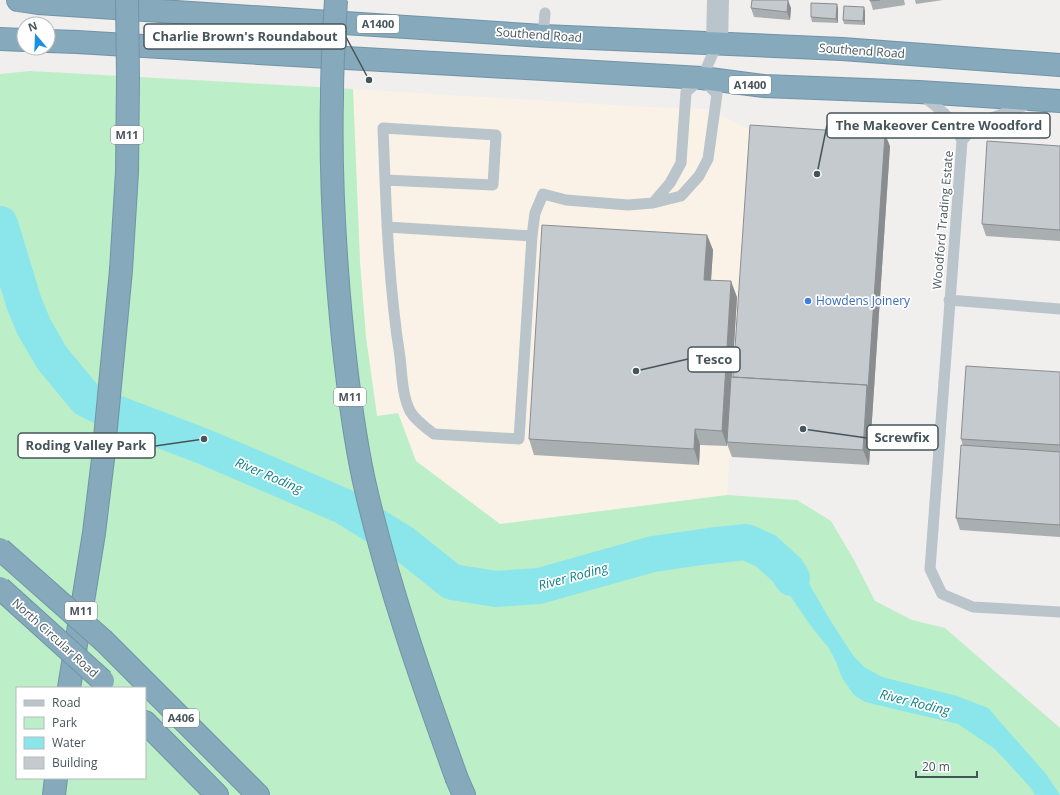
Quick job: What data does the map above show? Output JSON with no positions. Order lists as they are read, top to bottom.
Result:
{
  "streets": {
    "highway": [
      "A1400",
      "Southend Road",
      "M11",
      "North Circular Road",
      "A406"
    ],
    "lane": ["Woodford Trading Estate"]
  },
  "crossings": [
    ["A1400", "Woodford Trading Estate"]
  ],
  "water": ["River Roding"],
  "places": [
    "Charlie Brown's Roundabout",
    "The Makeover Centre Woodford",
    "Howdens Joinery",
    "Tesco",
    "Screwfix",
    "Roding Valley Park"
  ],
  "legend": [
    "Road",
    "Park",
    "Water",
    "Building"
  ],
  "scale_bar": "20 m",
  "north": "top"
}
